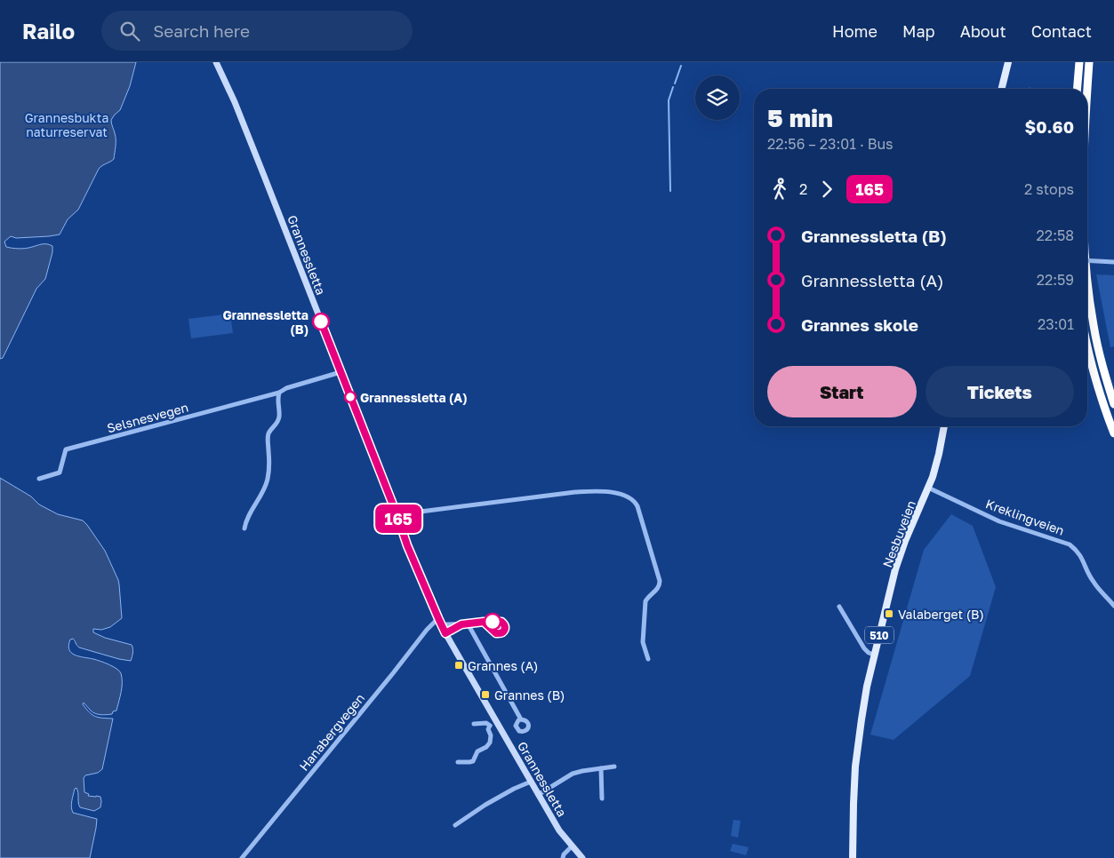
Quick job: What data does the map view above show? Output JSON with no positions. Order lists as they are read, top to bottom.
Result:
{
  "streets": {
    "main road": ["Grannessletta", "Nesbuveien", "510"],
    "street": ["Selsnesvegen", "Kreklingveien", "Hanabergvegen"]
  },
  "crossings": [
    ["Grannessletta", "Selsnesvegen"],
    ["Grannessletta", "Hanabergvegen"],
    ["Kreklingveien", "Nesbuveien"]
  ],
  "parks": ["Grannesbukta naturreservat"],
  "places": {
    "other": ["Grannessletta (B)", "Grannessletta (A)"],
    "transit": ["Valaberget (B)", "Grannes (A)", "Grannes (B)"]
  },
  "lines": ["bus line 165"],
  "page": {
    "header": "Railo",
    "search": "Search here",
    "nav": [
      "Home",
      "Map",
      "About",
      "Contact"
    ],
    "on_map": "165",
    "heading": ["5 min", "22:56 – 23:01 · Bus", "$0.60"],
    "legs": ["2", "165", "2 stops"],
    "list": [
      {
        "name": "Grannessletta (B)",
        "value": "22:58"
      },
      {
        "name": "Grannessletta (A)",
        "value": "22:59"
      },
      {
        "name": "Grannes skole",
        "value": "23:01"
      }
    ],
    "buttons": ["Start", "Tickets"]
  }
}
